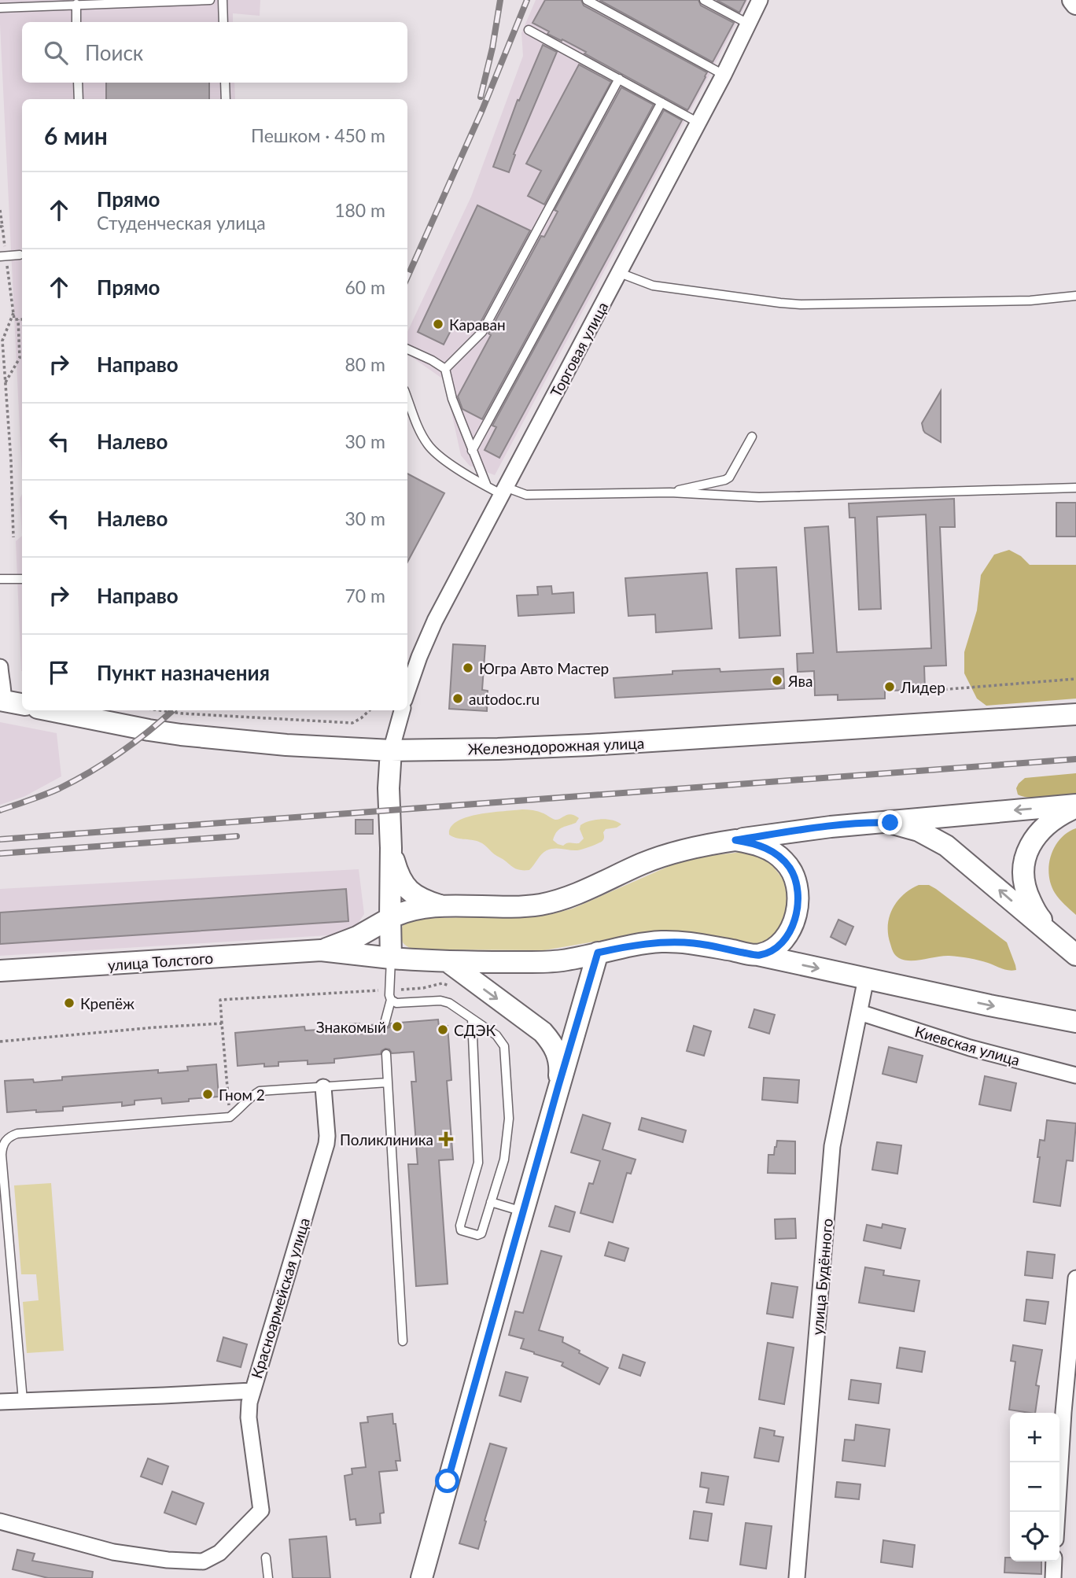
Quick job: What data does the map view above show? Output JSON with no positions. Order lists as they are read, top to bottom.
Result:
{
  "streets": {
    "street": [
      "Торговая улица",
      "Железнодорожная улица",
      "улица Толстого",
      "Киевская улица",
      "улица Будённого",
      "Красноармейская улица"
    ]
  },
  "crossings": [
    ["Киевская улица", "улица Будённого"]
  ],
  "places": {
    "other": [
      "Караван",
      "Югра Авто Мастер",
      "Ява",
      "Лидер",
      "autodoc.ru",
      "Крепёж",
      "Знакомый",
      "СДЭК",
      "Гном 2"
    ],
    "health": ["Поликлиника"]
  },
  "page": {
    "search": "Поиск",
    "heading": ["6 мин", "Пешком · 450 m"],
    "list": [
      ["Прямо", "Студенческая улица", "180 m"],
      ["Прямо", "60 m"],
      ["Направо", "80 m"],
      ["Налево", "30 m"],
      ["Налево", "30 m"],
      ["Направо", "70 m"],
      "Пункт назначения"
    ],
    "map_buttons": ["+", "−"]
  }
}
